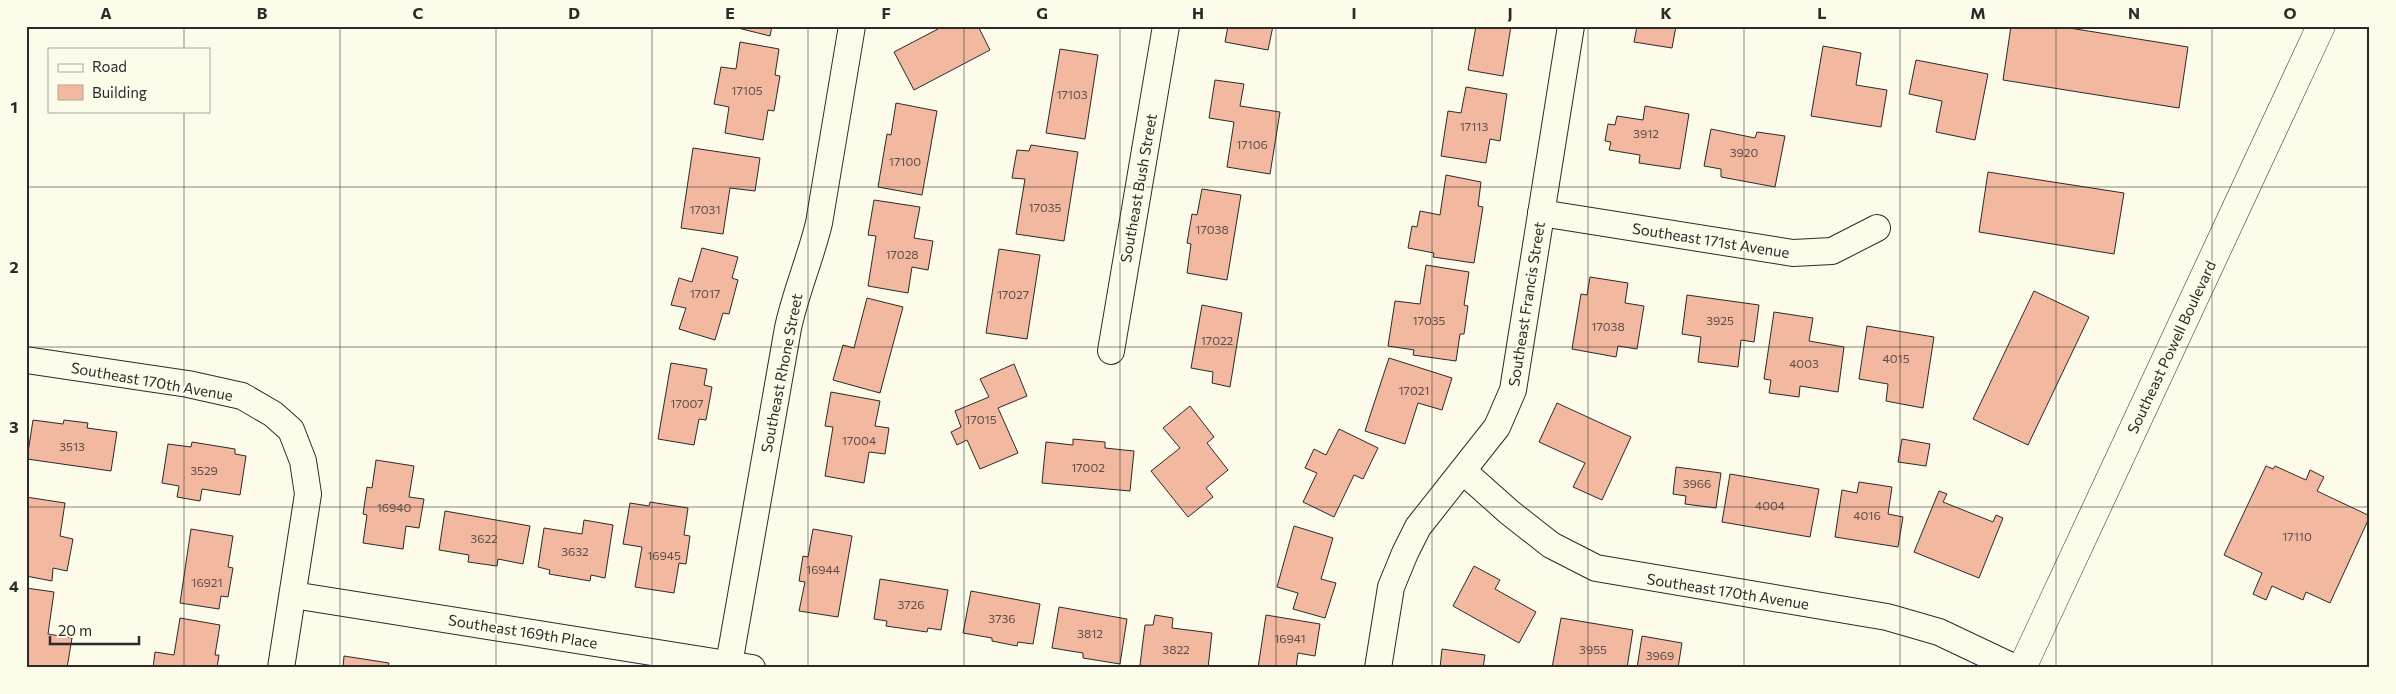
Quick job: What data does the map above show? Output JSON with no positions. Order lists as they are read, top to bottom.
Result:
{
  "streets": {
    "main road": ["Southeast Powell Boulevard"],
    "street": [
      "Southeast Bush Street",
      "Southeast 171st Avenue",
      "Southeast Francis Street",
      "Southeast Rhone Street",
      "Southeast 170th Avenue",
      "Southeast 169th Place"
    ]
  },
  "crossings": [
    ["Southeast 171st Avenue", "Southeast Francis Street"],
    ["Southeast Francis Street", "Southeast 170th Avenue"],
    ["Southeast Rhone Street", "Southeast 169th Place"],
    ["Southeast 170th Avenue", "Southeast 169th Place"]
  ],
  "house_numbers": [
    "17105",
    "17103",
    "17113",
    "3912",
    "17106",
    "3920",
    "17100",
    "17035",
    "17031",
    "17038",
    "17028",
    "17017",
    "17027",
    "17035",
    "3925",
    "17038",
    "17022",
    "4015",
    "4003",
    "17021",
    "17007",
    "17015",
    "17004",
    "3513",
    "17002",
    "3529",
    "3966",
    "4004",
    "16940",
    "4016",
    "17110",
    "3622",
    "3632",
    "16945",
    "16944",
    "16921",
    "3726",
    "3736",
    "3812",
    "16941",
    "3822",
    "3955",
    "3969"
  ],
  "legend": ["Road", "Building"],
  "scale_bar": "20 m",
  "grid": {
    "columns": [
      "A",
      "B",
      "C",
      "D",
      "E",
      "F",
      "G",
      "H",
      "I",
      "J",
      "K",
      "L",
      "M",
      "N",
      "O"
    ],
    "rows": [
      "1",
      "2",
      "3",
      "4"
    ]
  }
}
